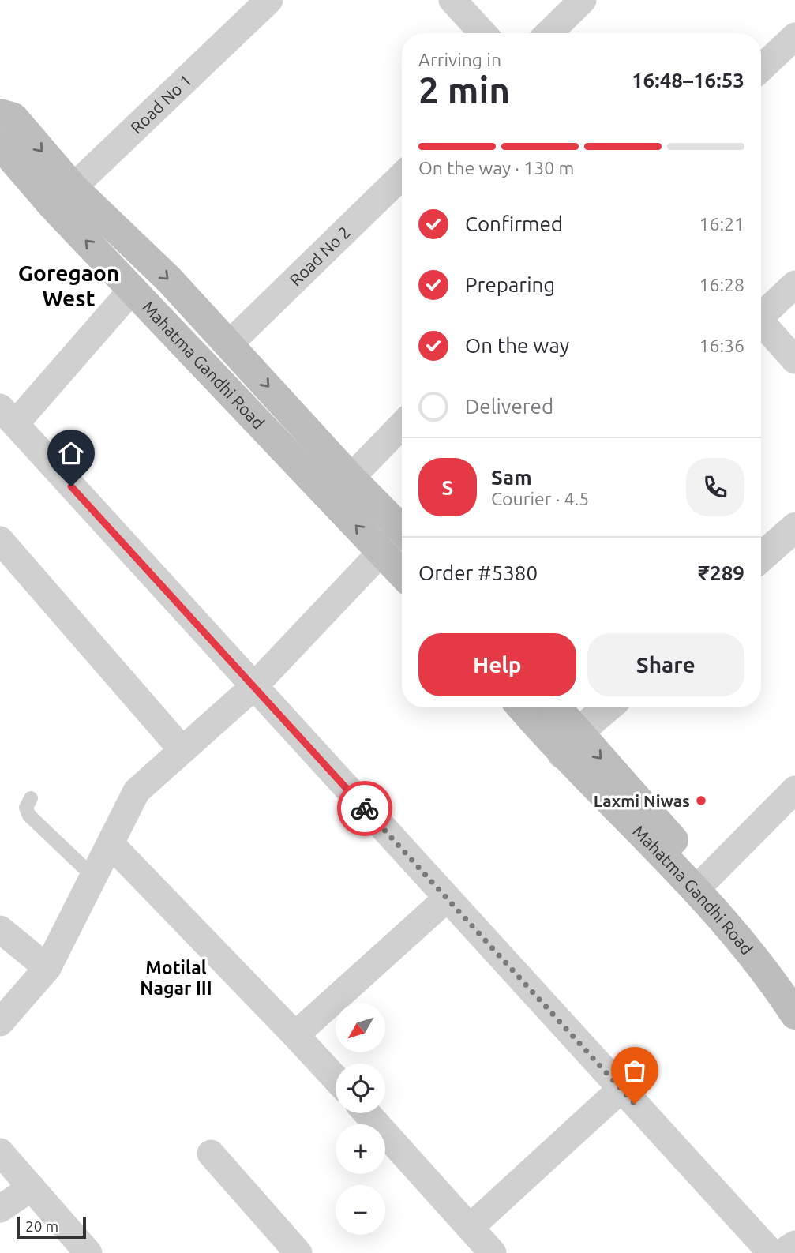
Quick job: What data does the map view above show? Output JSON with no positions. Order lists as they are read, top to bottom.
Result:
{
  "streets": {
    "main road": ["Mahatma Gandhi Road"],
    "street": ["Road No 1", "Road No 2"]
  },
  "crossings": [
    ["Road No 1", "Mahatma Gandhi Road"],
    ["Road No 2", "Mahatma Gandhi Road"]
  ],
  "districts": ["Goregaon West", "Motilal Nagar III"],
  "places": ["Laxmi Niwas"],
  "scale_bar": "20 m",
  "north": "bottom left",
  "page": {
    "heading": ["2 min", "Arriving in", "16:48–16:53"],
    "panel": [
      "Sam",
      "Courier · 4.5",
      "Order #5380",
      "₹289"
    ],
    "bar": "On the way · 130 m",
    "list": [
      ["Confirmed", "16:21"],
      ["Preparing", "16:28"],
      ["On the way", "16:36"],
      "Delivered"
    ],
    "round": "S",
    "buttons": ["Help", "Share"],
    "map_buttons": ["+", "−"],
    "scale": "20 m"
  }
}
